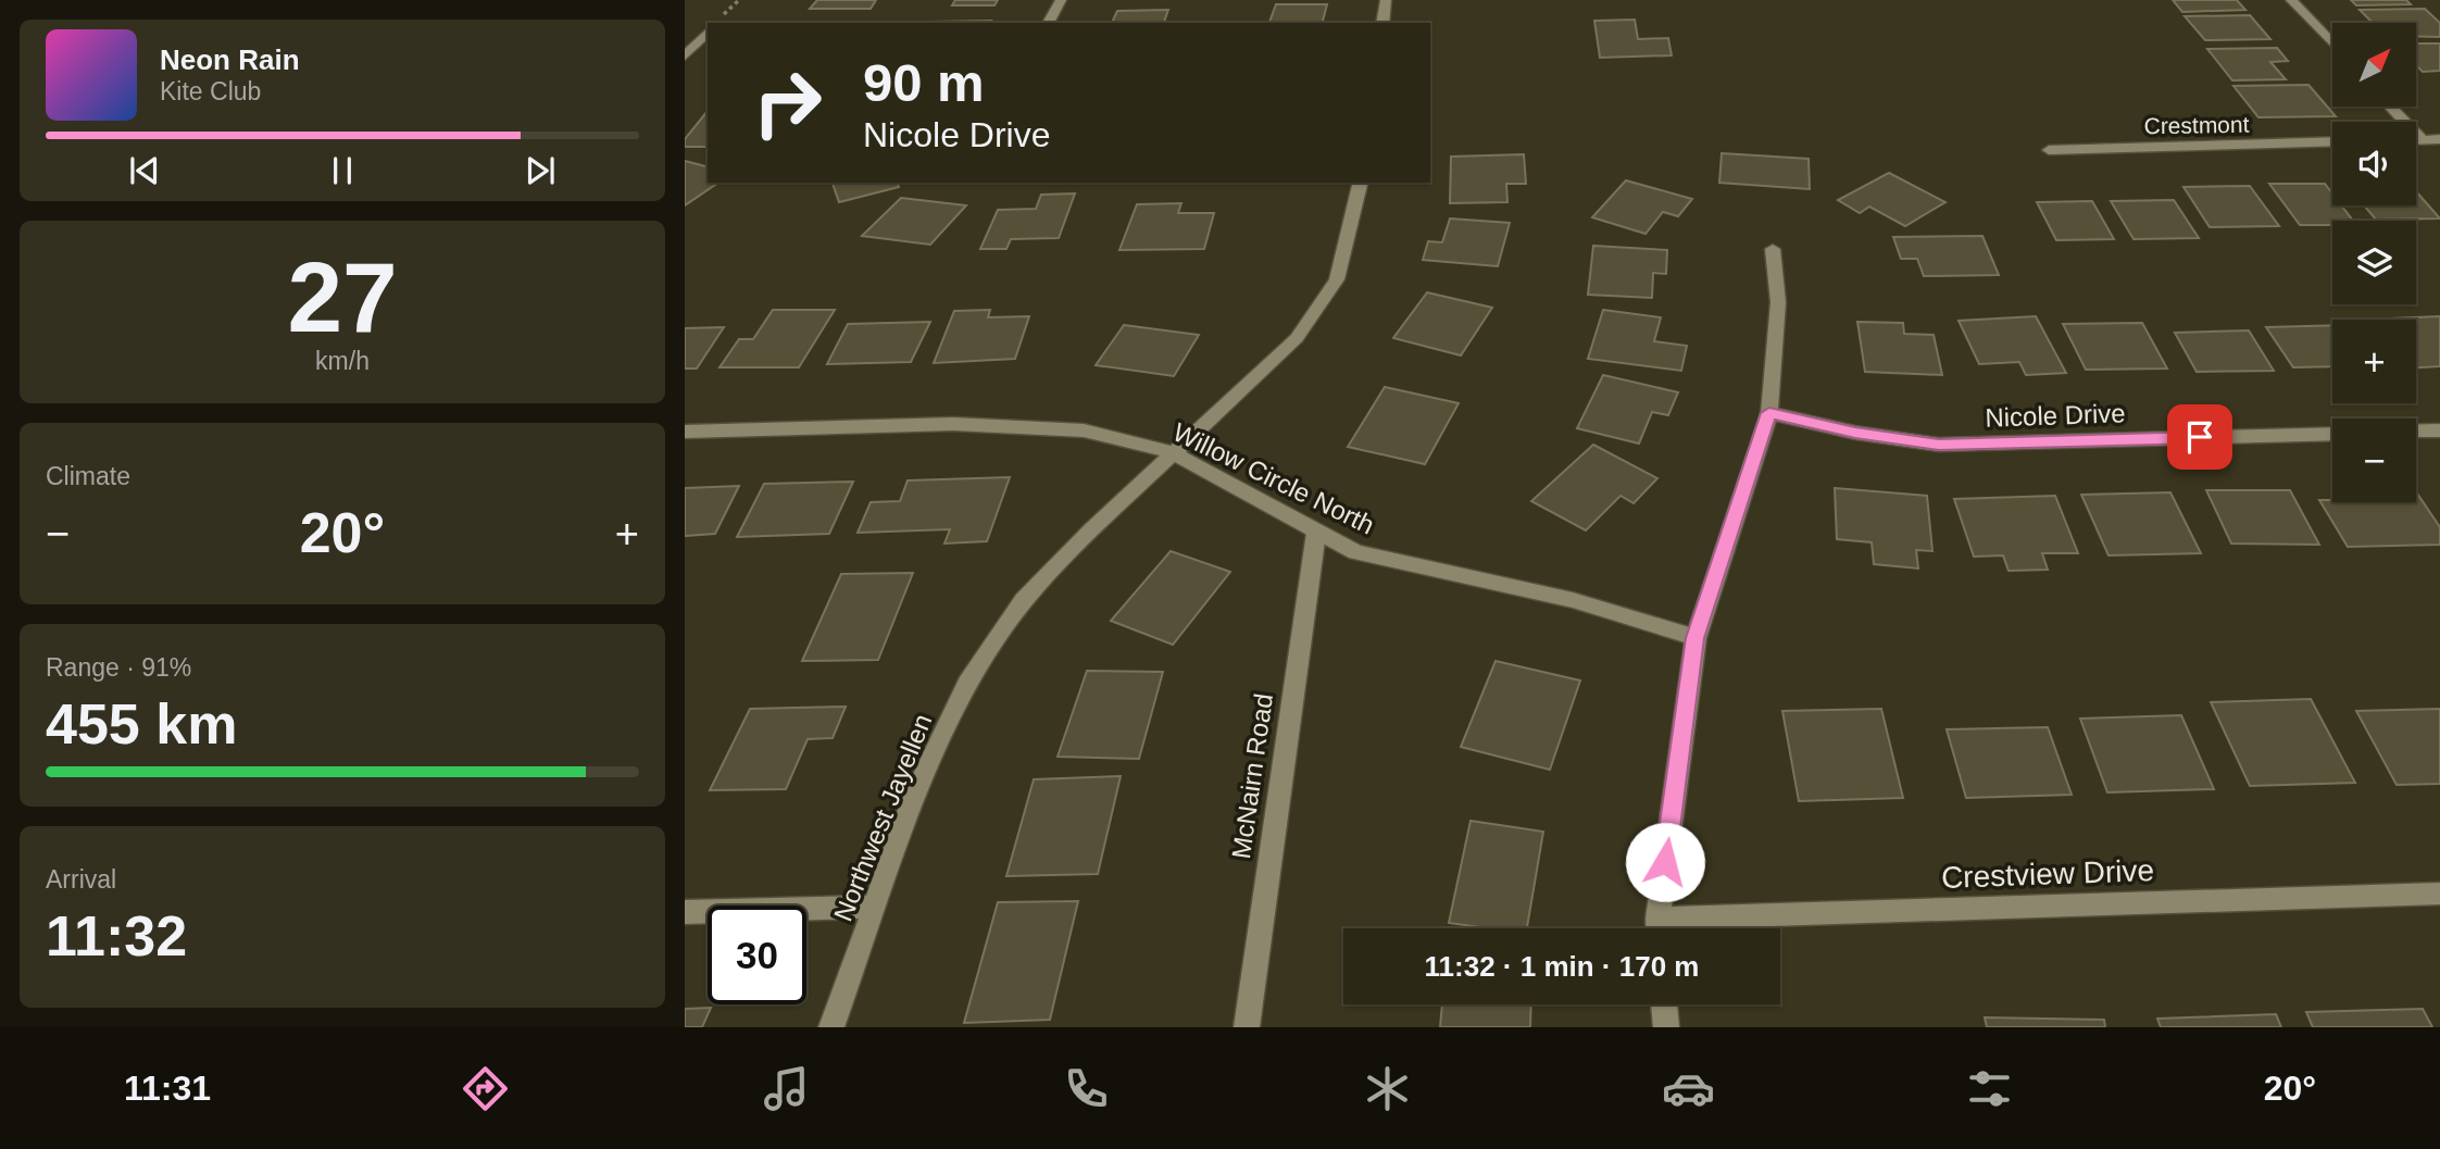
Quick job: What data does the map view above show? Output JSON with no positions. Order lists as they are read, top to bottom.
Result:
{
  "streets": {
    "street": [
      "Crestmont",
      "Nicole Drive",
      "Willow Circle North",
      "McNairn Road",
      "Northwest Jayellen",
      "Crestview Drive"
    ]
  },
  "crossings": [
    ["Willow Circle North", "McNairn Road"],
    ["Willow Circle North", "Northwest Jayellen"]
  ],
  "north": "top right",
  "page": {
    "map_buttons": ["+", "−"],
    "turn": ["90 m", "Nicole Drive"],
    "song": ["Neon Rain", "Kite Club"],
    "tile": [
      ["27", "km/h"],
      "Climate",
      ["Range · 91%", "455 km"],
      ["Arrival", "11:32"]
    ],
    "heat": ["−", "20°", "+"],
    "limit": "30",
    "trip": "11:32 · 1 min · 170 m",
    "tabs": ["11:31", "20°"]
  }
}
